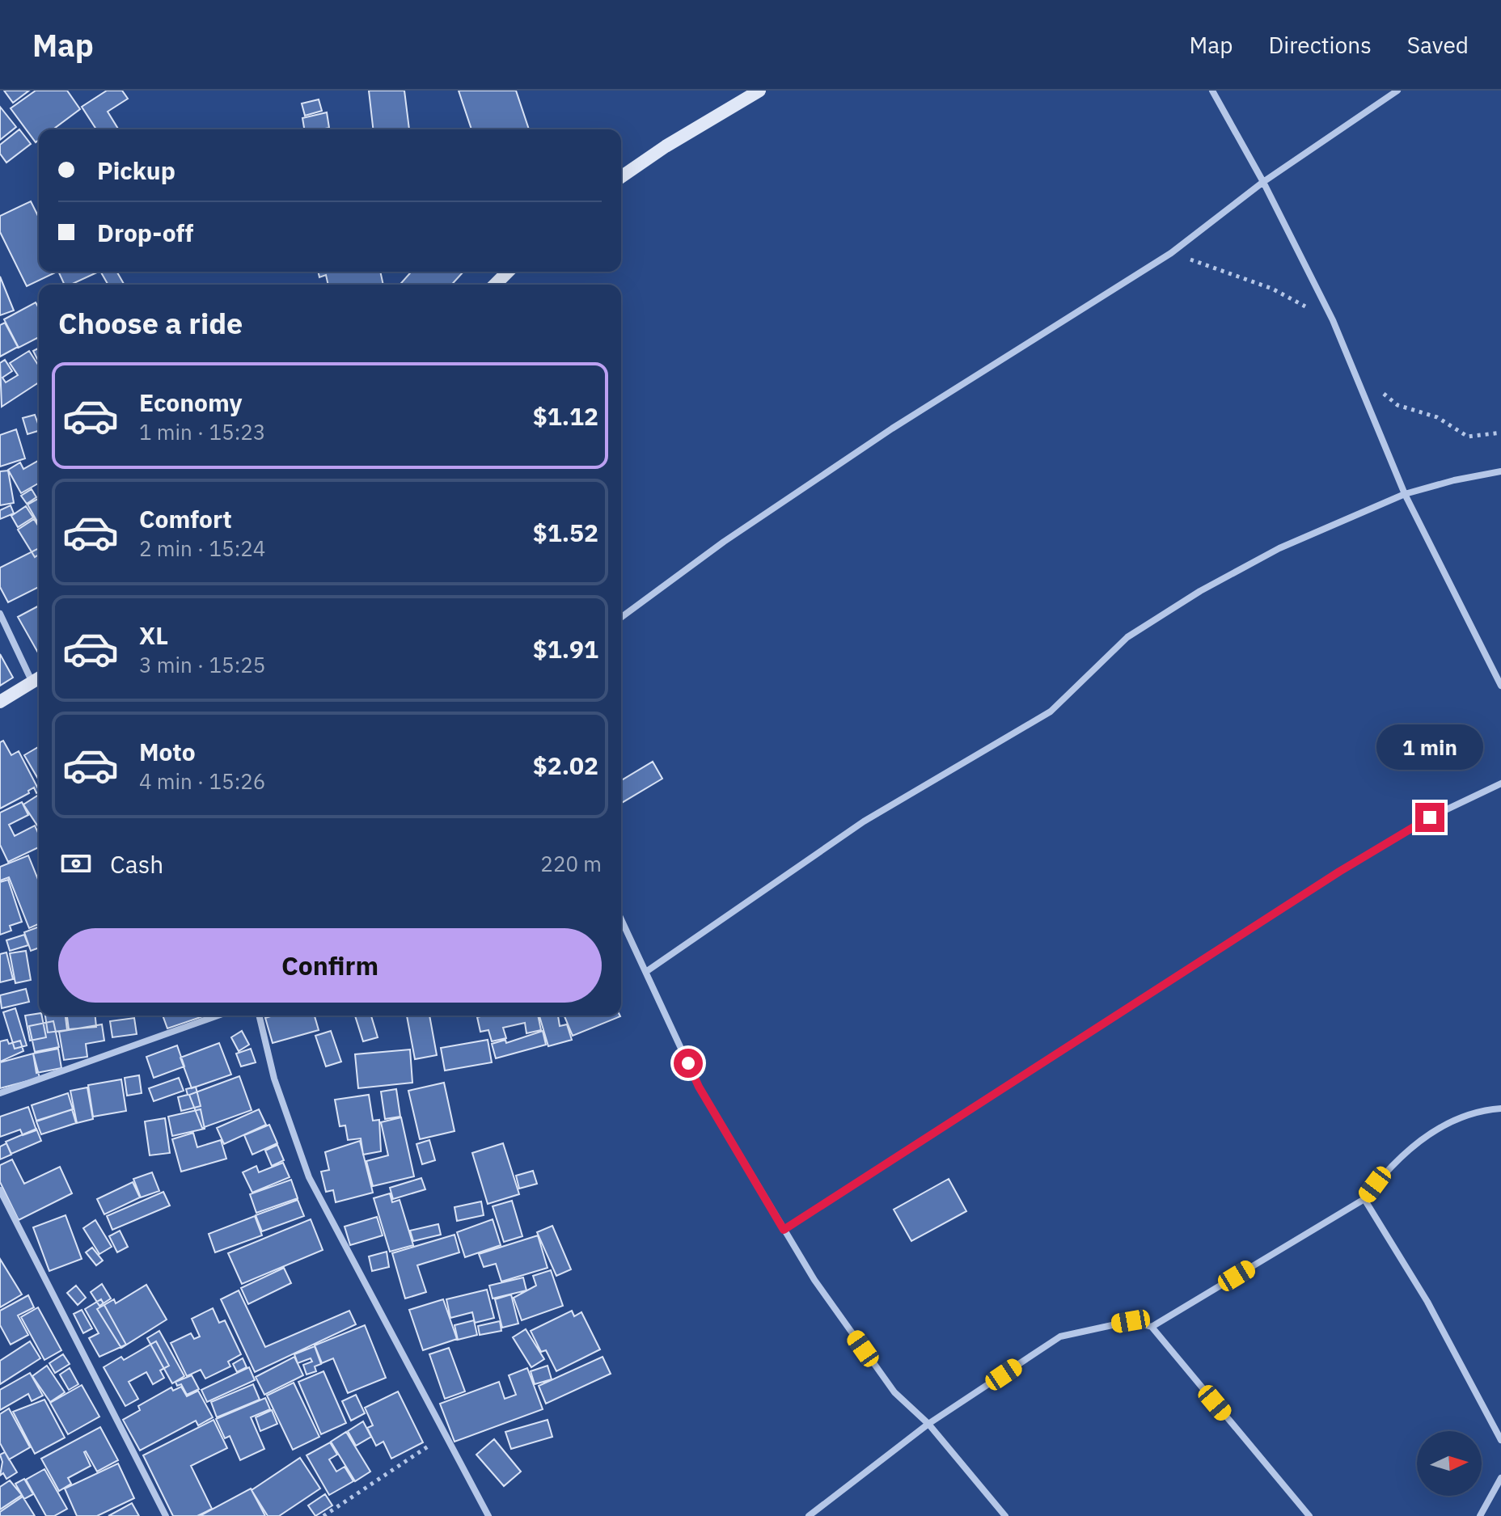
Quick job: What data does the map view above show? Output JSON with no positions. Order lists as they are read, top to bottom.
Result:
{
  "north": "right",
  "page": {
    "header": "Map",
    "nav": ["Map", "Directions", "Saved"],
    "banner": ["Pickup", "Drop-off"],
    "heading": "Choose a ride",
    "list": [
      {
        "name": "Economy",
        "note": "1 min · 15:23",
        "value": "$1.12"
      },
      {
        "name": "Comfort",
        "note": "2 min · 15:24",
        "value": "$1.52"
      },
      {
        "name": "XL",
        "note": "3 min · 15:25",
        "value": "$1.91"
      },
      {
        "name": "Moto",
        "note": "4 min · 15:26",
        "value": "$2.02"
      }
    ],
    "bubble": "1 min",
    "pay": ["Cash", "220 m"],
    "buttons": "Confirm"
  }
}
